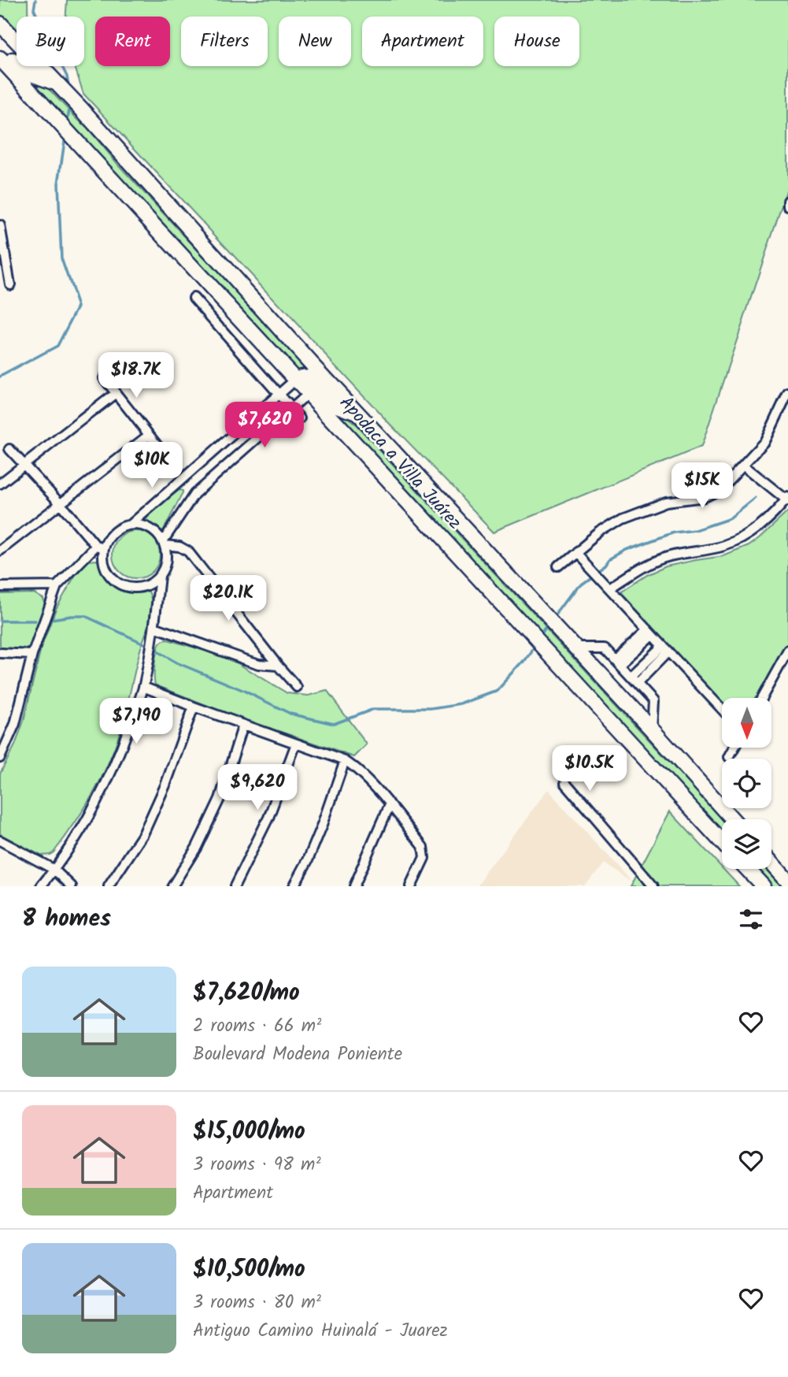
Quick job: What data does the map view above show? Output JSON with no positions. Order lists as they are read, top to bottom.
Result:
{
  "streets": {
    "main road": ["Apodaca a Villa Juárez"]
  },
  "north": "bottom",
  "page": {
    "chip": [
      "Buy",
      "Rent",
      "Filters",
      "New",
      "Apartment",
      "House"
    ],
    "price": [
      "$18.7K",
      "$7,620",
      "$10K",
      "$15K",
      "$20.1K",
      "$7,190",
      "$10.5K",
      "$9,620"
    ],
    "heading": "8 homes",
    "list": [
      {
        "name": "$7,620/mo",
        "note": "2 rooms · 66 m² · Boulevard Modena Poniente"
      },
      {
        "name": "$15,000/mo",
        "note": "3 rooms · 98 m² · Apartment"
      },
      {
        "name": "$10,500/mo",
        "note": "3 rooms · 80 m² · Antiguo Camino Huinalá - Juarez"
      }
    ]
  }
}
